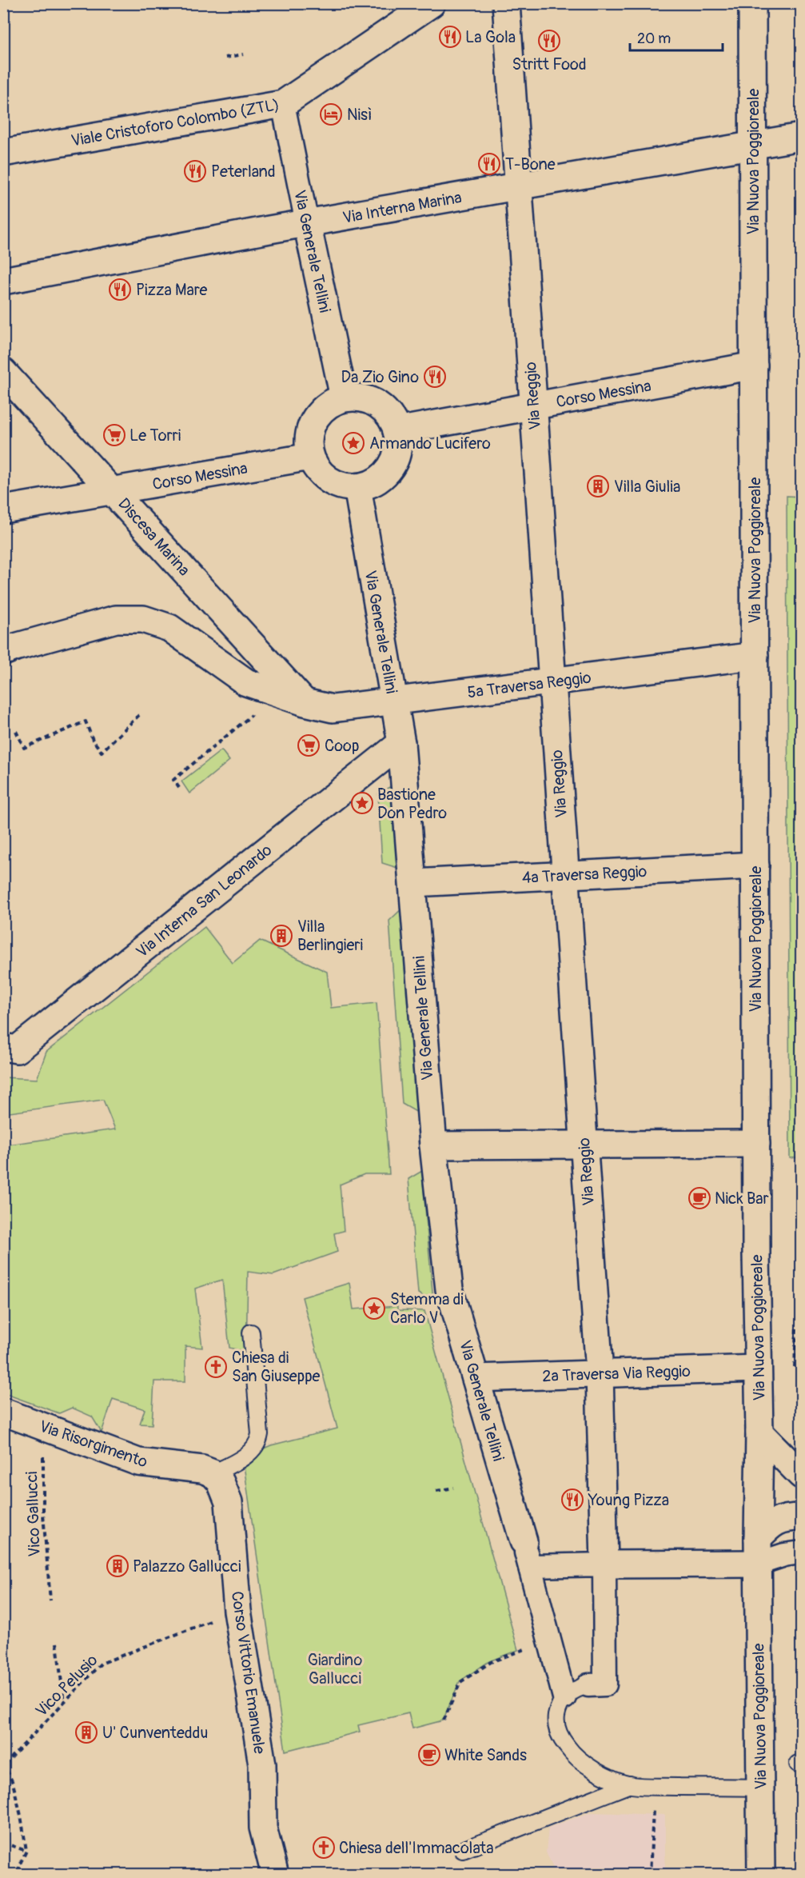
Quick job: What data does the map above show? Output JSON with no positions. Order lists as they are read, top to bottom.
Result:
{
  "streets": {
    "street": [
      "Viale Cristoforo Colombo (ZTL)",
      "Via Nuova Poggioreale",
      "Via Interna Marina",
      "Via Generale Tellini",
      "Corso Messina",
      "Via Reggio",
      "Discesa Marina",
      "5a Traversa Reggio",
      "4a Traversa Reggio",
      "Via Interna San Leonardo",
      "2a Traversa Via Reggio",
      "Via Risorgimento",
      "Corso Vittorio Emanuele"
    ],
    "path": ["Vico Gallucci", "Vico Pelusio"]
  },
  "crossings": [
    ["Viale Cristoforo Colombo (ZTL)", "Via Generale Tellini"],
    ["Via Nuova Poggioreale", "Via Interna Marina"],
    ["Via Nuova Poggioreale", "Corso Messina"],
    ["Via Nuova Poggioreale", "5a Traversa Reggio"],
    ["Via Nuova Poggioreale", "4a Traversa Reggio"],
    ["Via Nuova Poggioreale", "2a Traversa Via Reggio"],
    ["Via Interna Marina", "Via Generale Tellini"],
    ["Via Interna Marina", "Via Reggio"],
    ["Via Generale Tellini", "Corso Messina"],
    ["Via Generale Tellini", "5a Traversa Reggio"],
    ["Via Generale Tellini", "4a Traversa Reggio"],
    ["Via Generale Tellini", "Via Interna San Leonardo"],
    ["Via Generale Tellini", "2a Traversa Via Reggio"],
    ["Corso Messina", "Via Reggio"],
    ["Corso Messina", "Discesa Marina"],
    ["Via Reggio", "5a Traversa Reggio"],
    ["Via Reggio", "4a Traversa Reggio"],
    ["Via Reggio", "2a Traversa Via Reggio"],
    ["Discesa Marina", "5a Traversa Reggio"],
    ["Via Risorgimento", "Vico Gallucci"],
    ["Via Risorgimento", "Corso Vittorio Emanuele"],
    ["Corso Vittorio Emanuele", "Vico Pelusio"]
  ],
  "parks": ["Giardino Gallucci"],
  "places": {
    "restaurant": [
      "La Gola",
      "Stritt Food",
      "T-Bone",
      "Peterland",
      "Pizza Mare",
      "Da Zio Gino",
      "Young Pizza"
    ],
    "hotel": ["Nisì"],
    "supermarket": ["Le Torri", "Coop"],
    "place": ["Armando Lucifero", "Bastione Don Pedro", "Stemma di Carlo V"],
    "building": [
      "Villa Giulia",
      "Villa Berlingieri",
      "Palazzo Gallucci",
      "U' Cunventeddu"
    ],
    "cafe": ["Nick Bar", "White Sands"],
    "church": ["Chiesa di San Giuseppe", "Chiesa dell'Immacolata"]
  },
  "scale_bar": "20 m"
}
